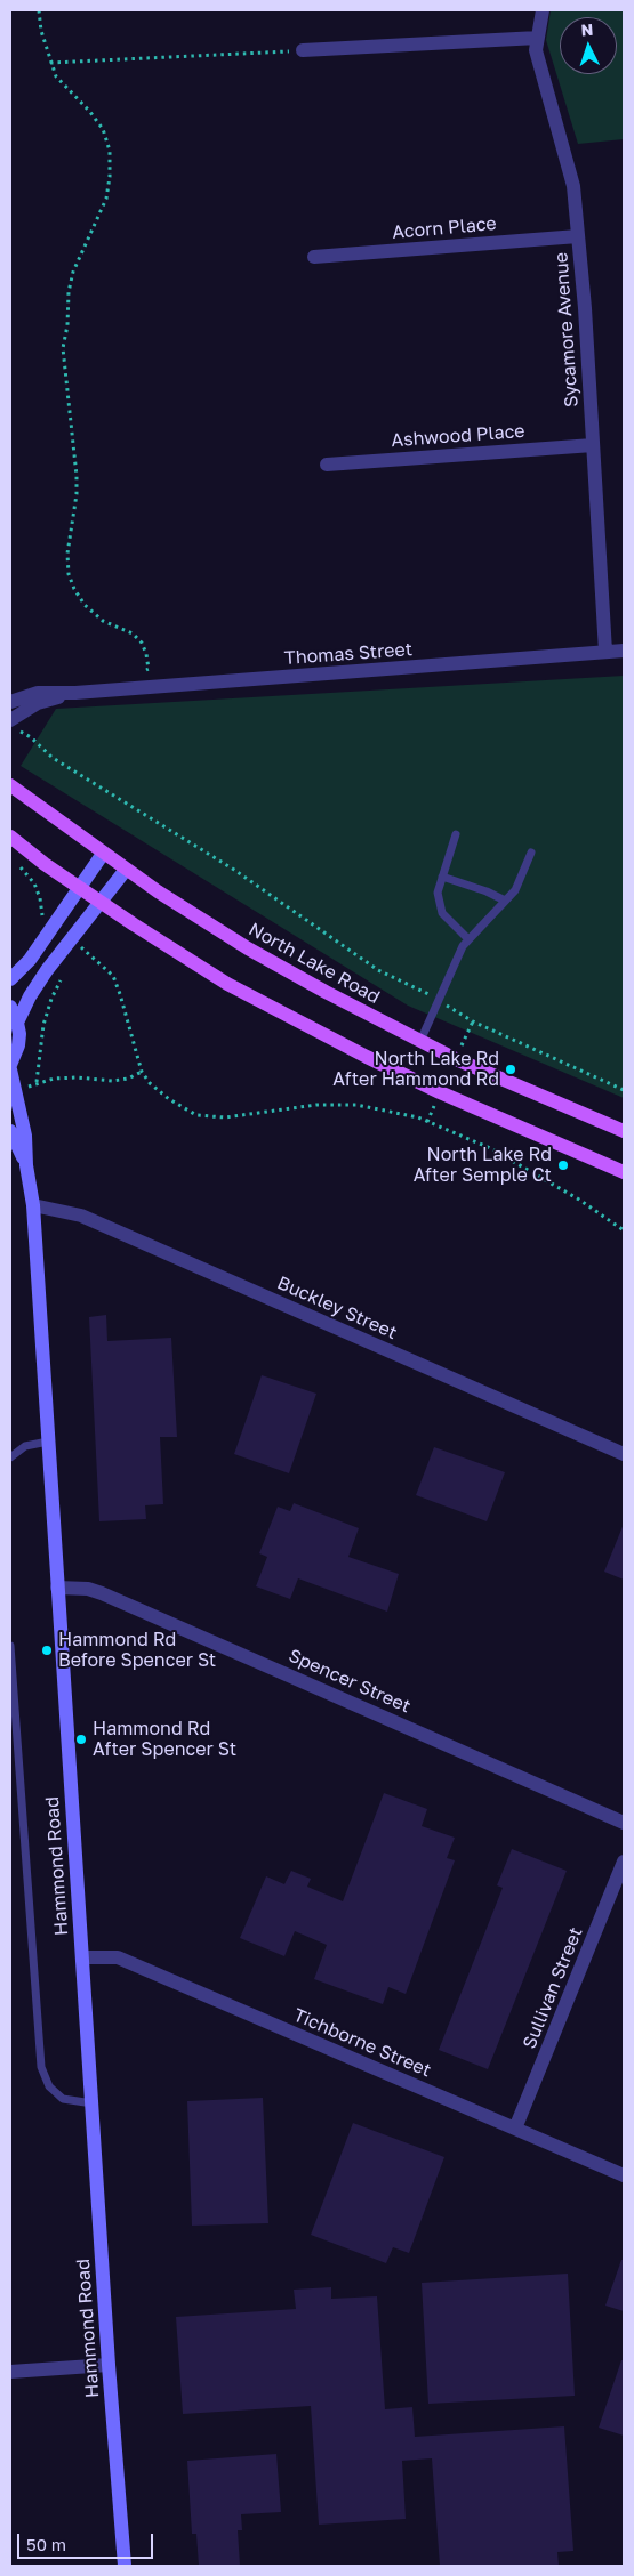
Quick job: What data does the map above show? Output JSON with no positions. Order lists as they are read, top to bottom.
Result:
{
  "streets": {
    "main road": ["North Lake Road", "Hammond Road"],
    "street": [
      "Acorn Place",
      "Sycamore Avenue",
      "Ashwood Place",
      "Thomas Street",
      "Buckley Street",
      "Spencer Street",
      "Sullivan Street",
      "Tichborne Street"
    ]
  },
  "crossings": [
    ["Acorn Place", "Sycamore Avenue"],
    ["Sycamore Avenue", "Ashwood Place"],
    ["Sycamore Avenue", "Thomas Street"],
    ["Buckley Street", "Hammond Road"],
    ["Spencer Street", "Hammond Road"],
    ["Hammond Road", "Tichborne Street"],
    ["Sullivan Street", "Tichborne Street"]
  ],
  "places": [
    "North Lake Rd After Hammond Rd",
    "North Lake Rd After Semple Ct",
    "Hammond Rd Before Spencer St",
    "Hammond Rd After Spencer St"
  ],
  "scale_bar": "50 m",
  "north": "top"
}
